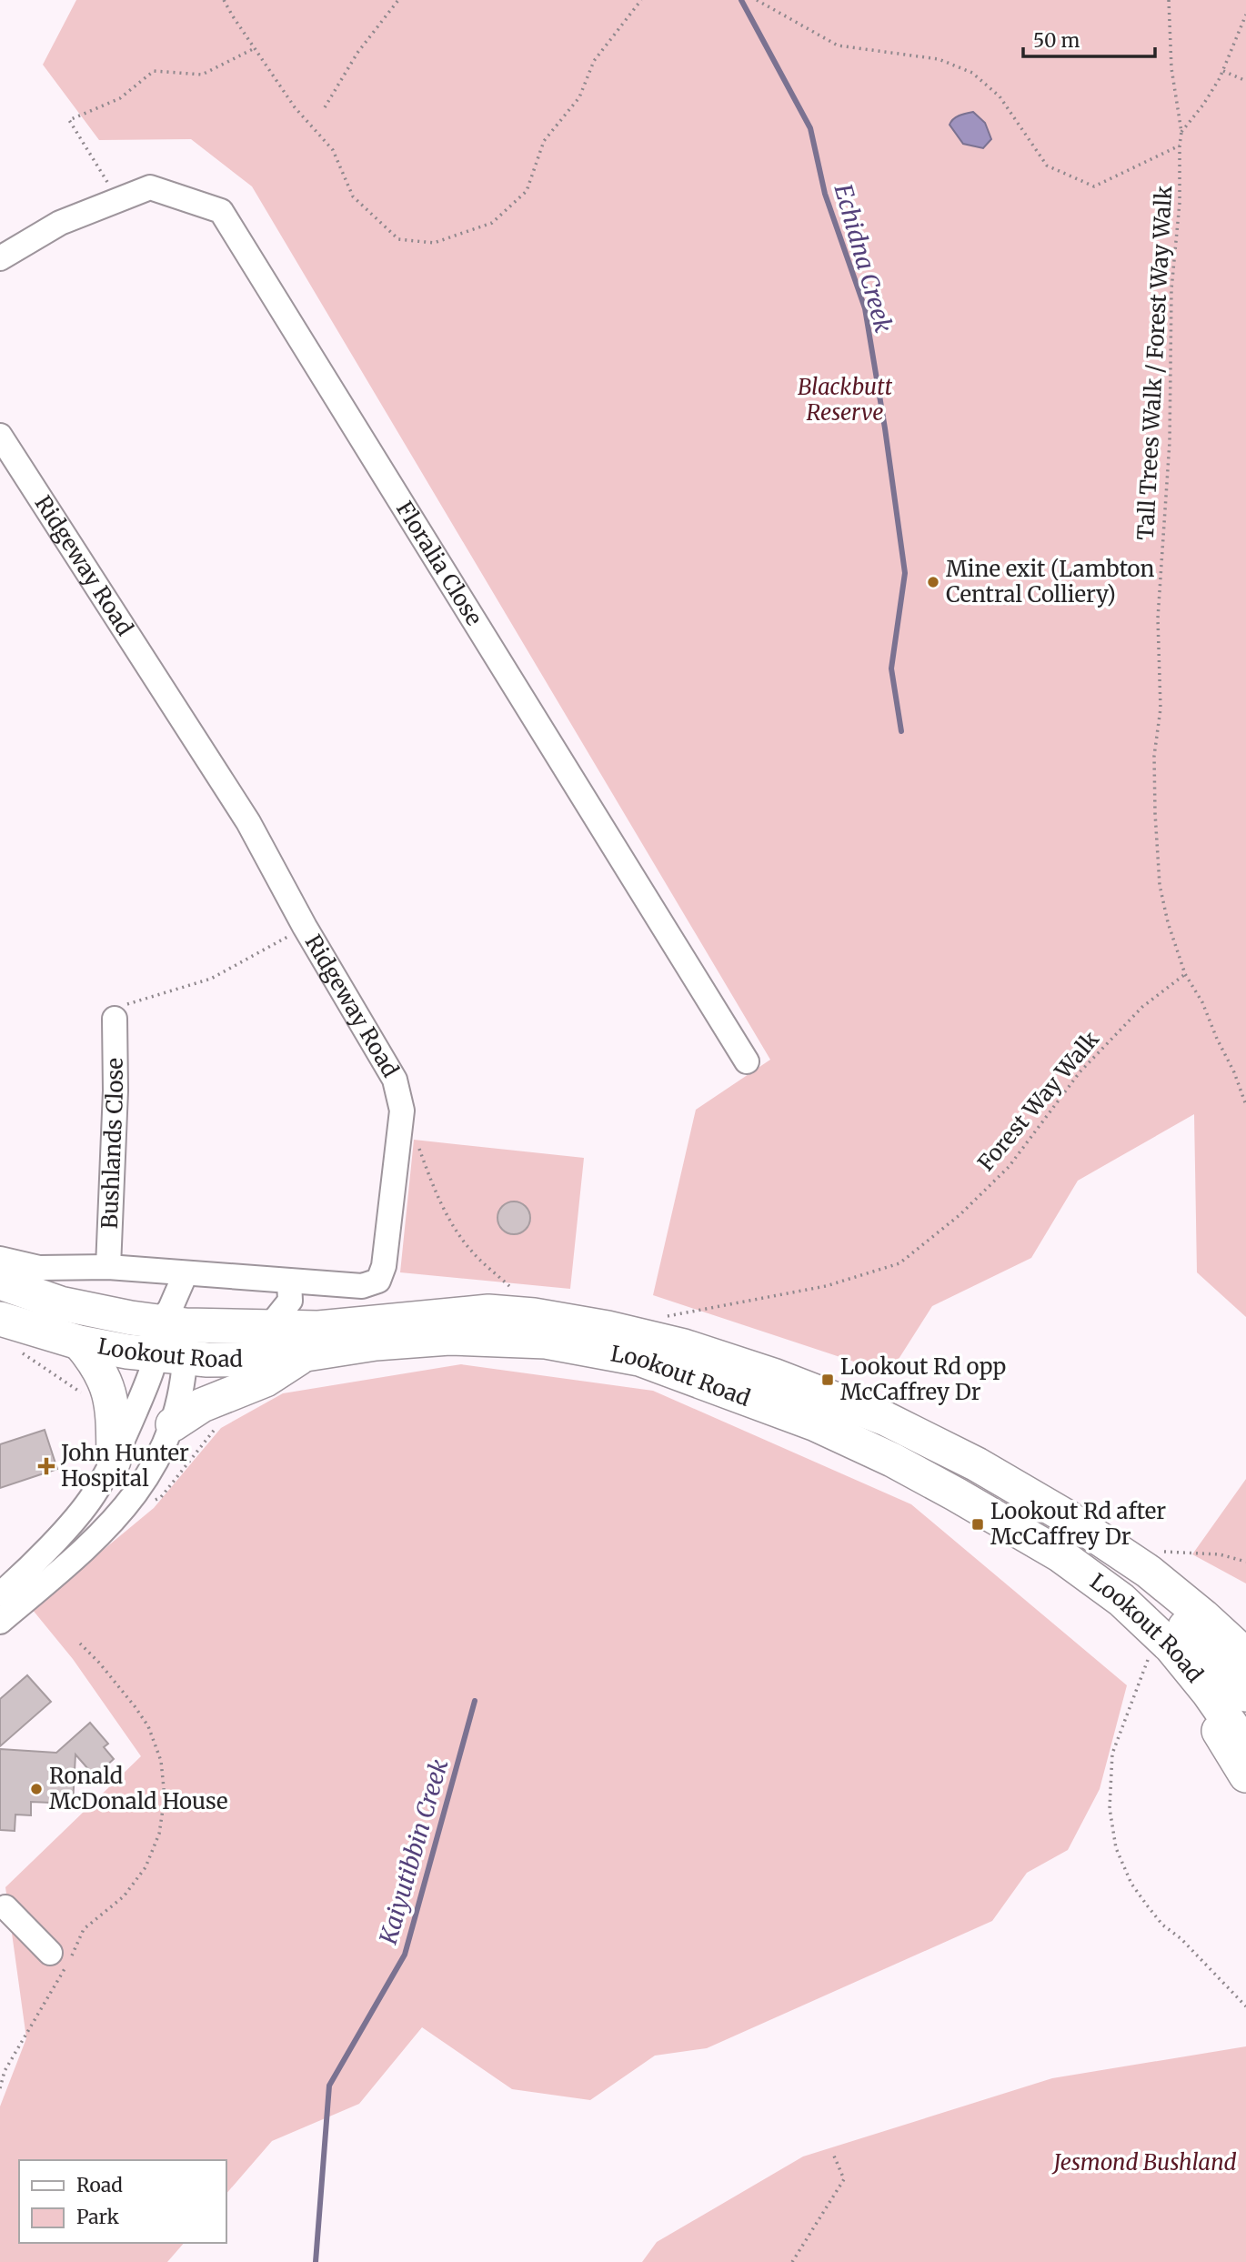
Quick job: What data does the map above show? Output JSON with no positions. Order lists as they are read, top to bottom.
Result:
{
  "streets": {
    "highway": ["Lookout Road"],
    "street": ["Floralia Close", "Ridgeway Road", "Bushlands Close"],
    "path": ["Tall Trees Walk / Forest Way Walk", "Forest Way Walk"]
  },
  "crossings": [
    ["Tall Trees Walk / Forest Way Walk", "Forest Way Walk"],
    ["Ridgeway Road", "Bushlands Close"],
    ["Ridgeway Road", "Lookout Road"]
  ],
  "water": ["Echidna Creek", "Kaiyutibbin Creek"],
  "parks": ["Blackbutt Reserve", "Jesmond Bushland"],
  "places": {
    "other": ["Mine exit (Lambton Central Colliery)", "Ronald McDonald House"],
    "transit": ["Lookout Rd opp McCaffrey Dr", "Lookout Rd after McCaffrey Dr"],
    "health": ["John Hunter Hospital"]
  },
  "legend": ["Road", "Park"],
  "scale_bar": "50 m"
}
